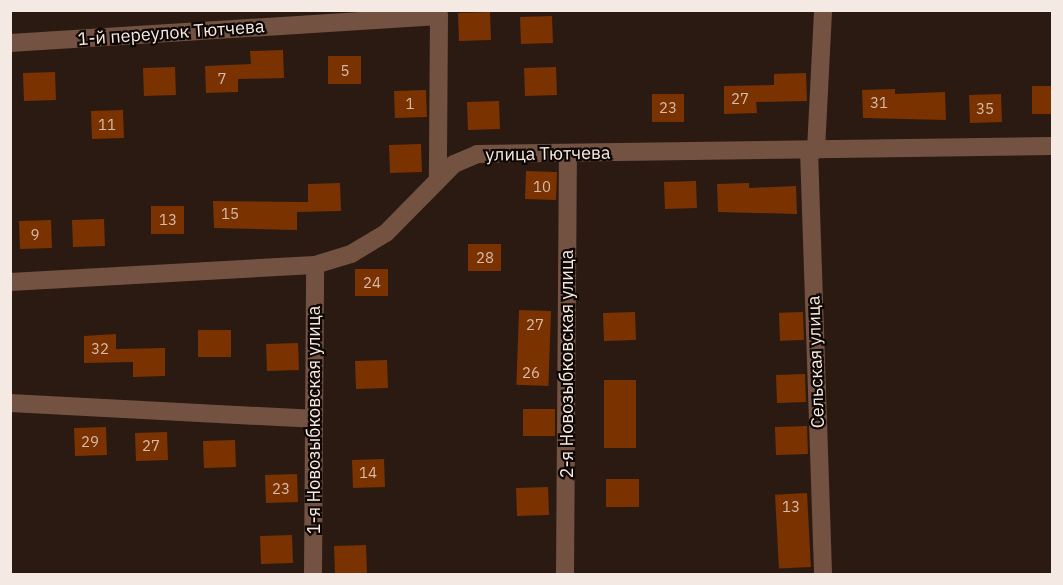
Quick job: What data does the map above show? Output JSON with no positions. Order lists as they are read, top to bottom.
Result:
{
  "streets": {
    "street": [
      "1-й переулок Тютчева",
      "улица Тютчева",
      "Сельская улица",
      "2-я Новозыбковская улица",
      "1-я Новозыбковская улица"
    ]
  },
  "crossings": [
    ["1-й переулок Тютчева", "улица Тютчева"],
    ["улица Тютчева", "Сельская улица"],
    ["улица Тютчева", "2-я Новозыбковская улица"],
    ["улица Тютчева", "1-я Новозыбковская улица"]
  ],
  "house_numbers": [
    "5",
    "7",
    "27",
    "31",
    "1",
    "23",
    "35",
    "11",
    "10",
    "15",
    "13",
    "9",
    "28",
    "24",
    "27",
    "32",
    "26",
    "29",
    "27",
    "14",
    "23",
    "13"
  ]
}
